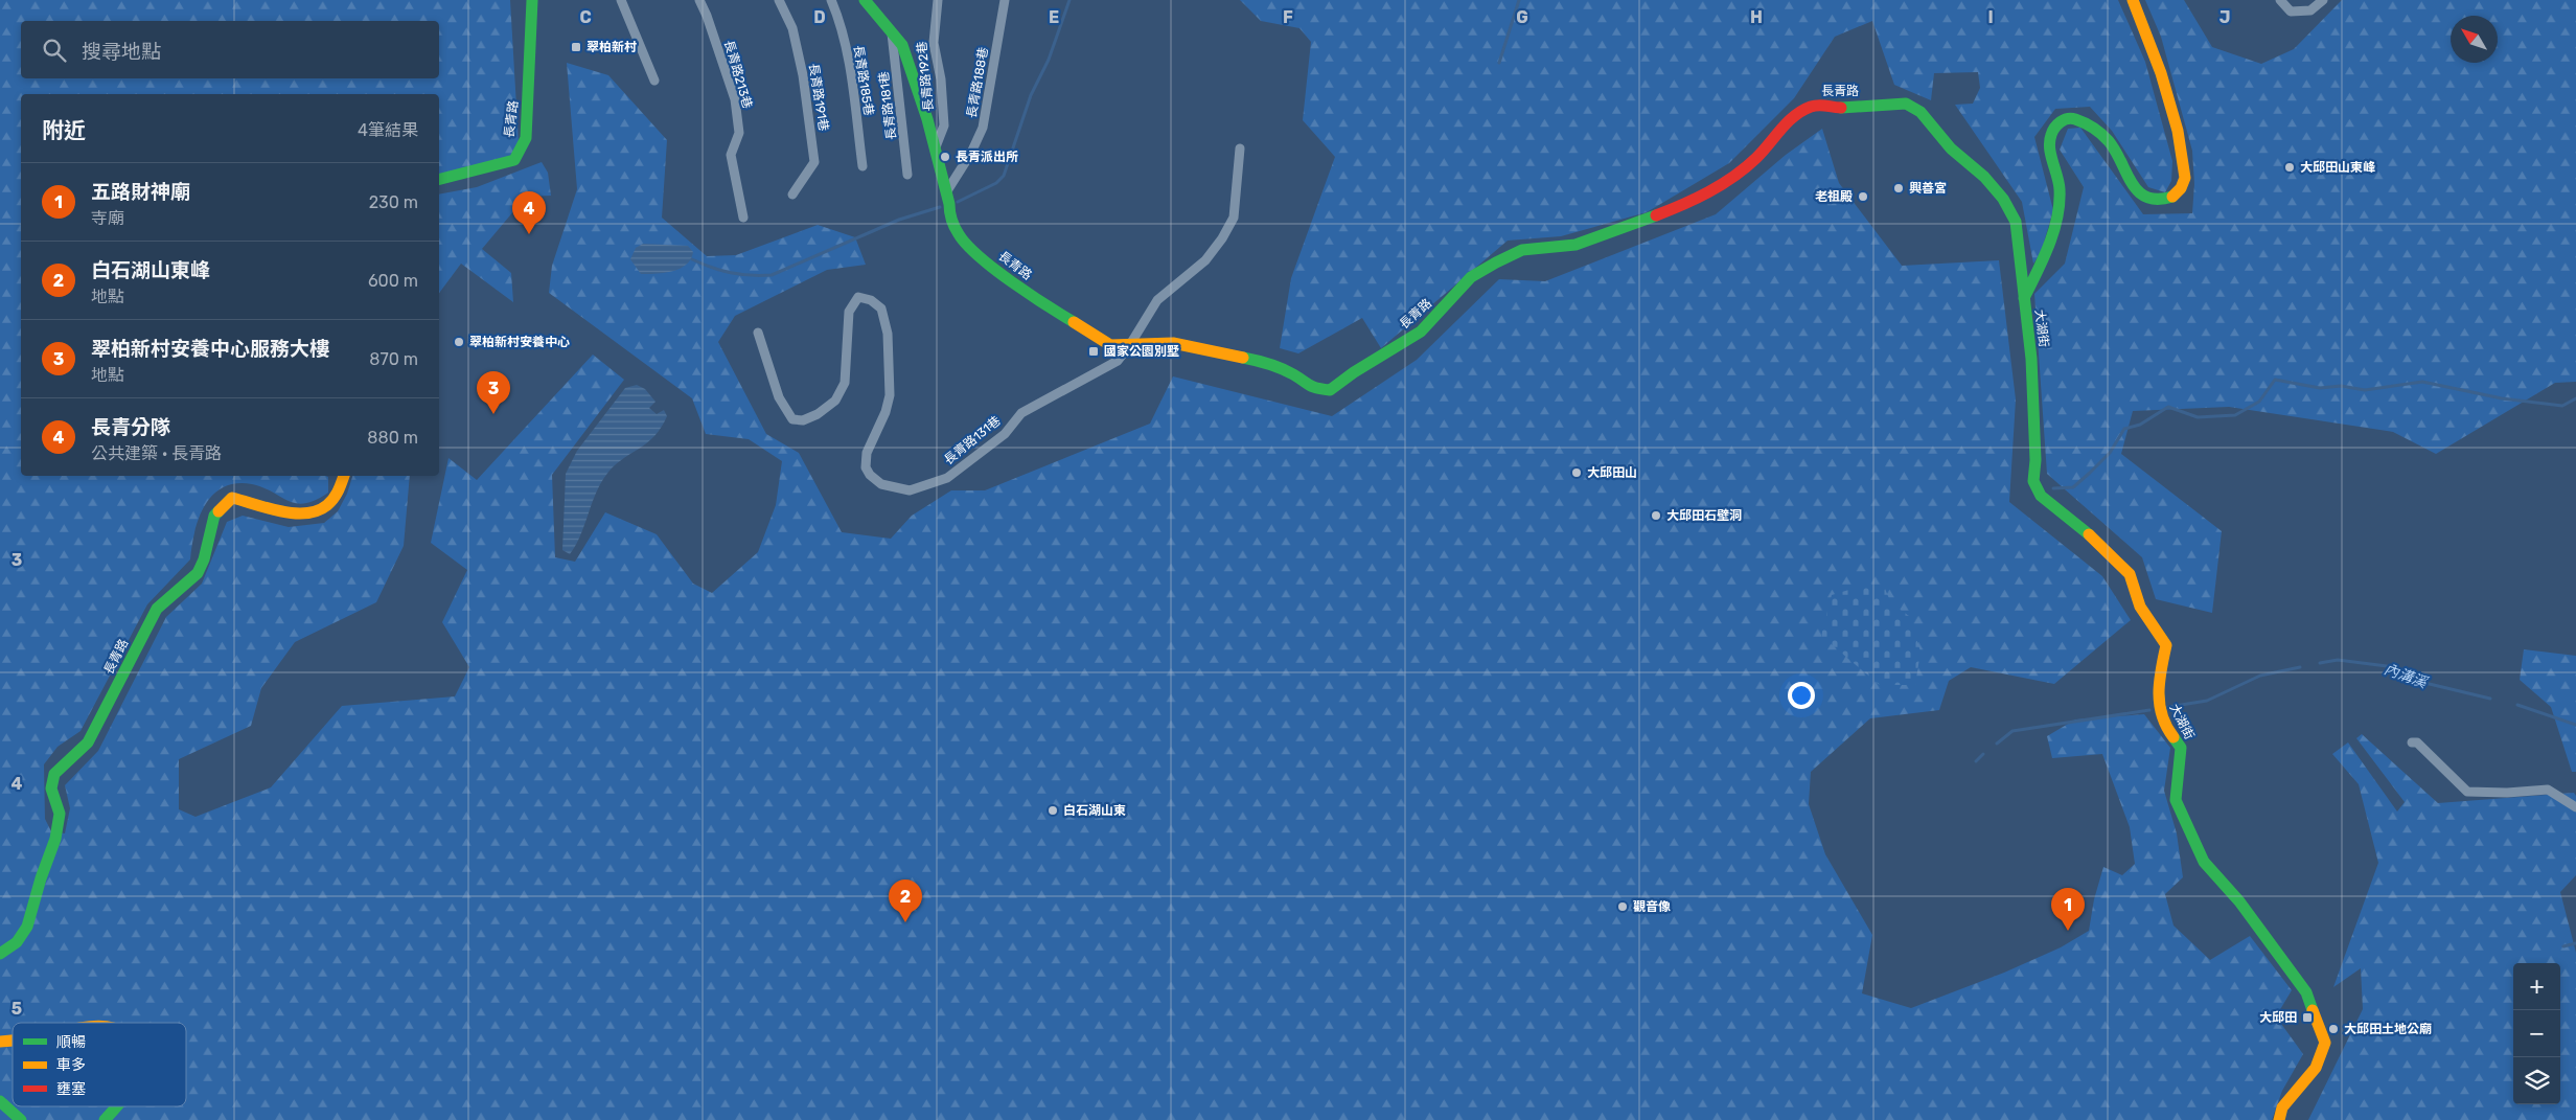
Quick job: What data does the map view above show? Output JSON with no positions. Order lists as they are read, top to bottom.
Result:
{
  "streets": {
    "street": [
      "長青路213巷",
      "長青路192巷",
      "長青路185巷",
      "長青路188巷",
      "長青路",
      "長青路191巷",
      "長青路181巷",
      "大湖街",
      "長青路131巷"
    ]
  },
  "crossings": [
    ["長青路192巷", "長青路"],
    ["長青路188巷", "長青路"],
    ["長青路", "長青路181巷"],
    ["長青路", "大湖街"],
    ["長青路", "長青路131巷"]
  ],
  "water": ["內溝溪"],
  "places": {
    "transit": ["翠柏新村", "國家公園別墅", "大邱田"],
    "other": [
      "長青派出所",
      "大邱田山東峰",
      "興善宮",
      "老祖殿",
      "翠柏新村安養中心",
      "大邱田山",
      "大邱田石壁洞",
      "白石湖山東",
      "觀音像",
      "大邱田土地公廟"
    ]
  },
  "legend": ["順暢", "車多", "壅塞"],
  "north": "top left",
  "page": {
    "search": "搜尋地點",
    "heading": ["附近", "4筆結果"],
    "list": [
      {
        "mark": "1",
        "name": "五路財神廟",
        "note": "寺廟",
        "value": "230 m"
      },
      {
        "mark": "2",
        "name": "白石湖山東峰",
        "note": "地點",
        "value": "600 m"
      },
      {
        "mark": "3",
        "name": "翠柏新村安養中心服務大樓",
        "note": "地點",
        "value": "870 m"
      },
      {
        "mark": "4",
        "name": "長青分隊",
        "note": "公共建築 · 長青路",
        "value": "880 m"
      }
    ],
    "pins": [
      "4",
      "3",
      "2",
      "1"
    ],
    "map_buttons": ["+", "−"]
  },
  "grid": {
    "columns": [
      "C",
      "D",
      "E",
      "F",
      "G",
      "H",
      "I",
      "J"
    ],
    "rows": ["3", "4", "5"]
  }
}
